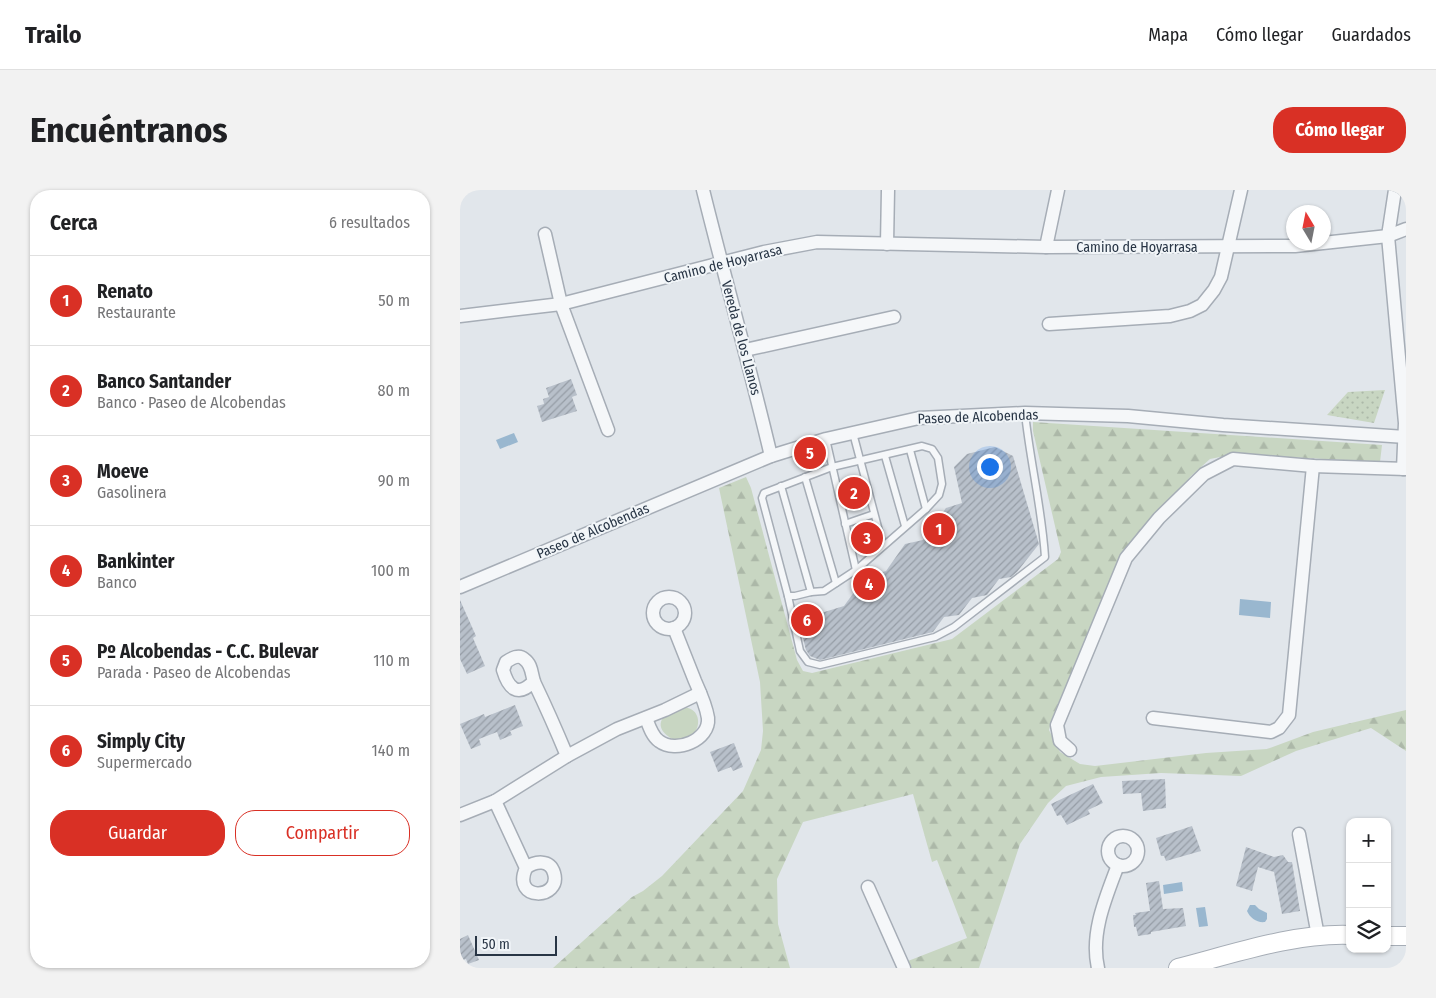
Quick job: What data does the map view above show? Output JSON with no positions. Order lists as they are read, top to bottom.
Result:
{
  "streets": {
    "street": ["Camino de Hoyarrasa", "Vereda de los Llanos", "Paseo de Alcobendas"]
  },
  "crossings": [
    ["Camino de Hoyarrasa", "Vereda de los Llanos"],
    ["Vereda de los Llanos", "Paseo de Alcobendas"]
  ],
  "scale_bar": "50 m",
  "north": "top",
  "page": {
    "header": "Trailo",
    "nav": ["Mapa", "Cómo llegar", "Guardados"],
    "buttons": [
      "Cómo llegar",
      ["Guardar", "Compartir"]
    ],
    "title": "Encuéntranos",
    "heading": ["Cerca", "6 resultados"],
    "list": [
      {
        "mark": "1",
        "name": "Renato",
        "note": "Restaurante",
        "value": "50 m"
      },
      {
        "mark": "2",
        "name": "Banco Santander",
        "note": "Banco · Paseo de Alcobendas",
        "value": "80 m"
      },
      {
        "mark": "3",
        "name": "Moeve",
        "note": "Gasolinera",
        "value": "90 m"
      },
      {
        "mark": "4",
        "name": "Bankinter",
        "note": "Banco",
        "value": "100 m"
      },
      {
        "mark": "5",
        "name": "Pº Alcobendas - C.C. Bulevar",
        "note": "Parada · Paseo de Alcobendas",
        "value": "110 m"
      },
      {
        "mark": "6",
        "name": "Simply City",
        "note": "Supermercado",
        "value": "140 m"
      }
    ],
    "pins": [
      "5",
      "2",
      "1",
      "3",
      "4",
      "6"
    ],
    "map_buttons": ["+", "−"],
    "scale": "50 m"
  }
}
